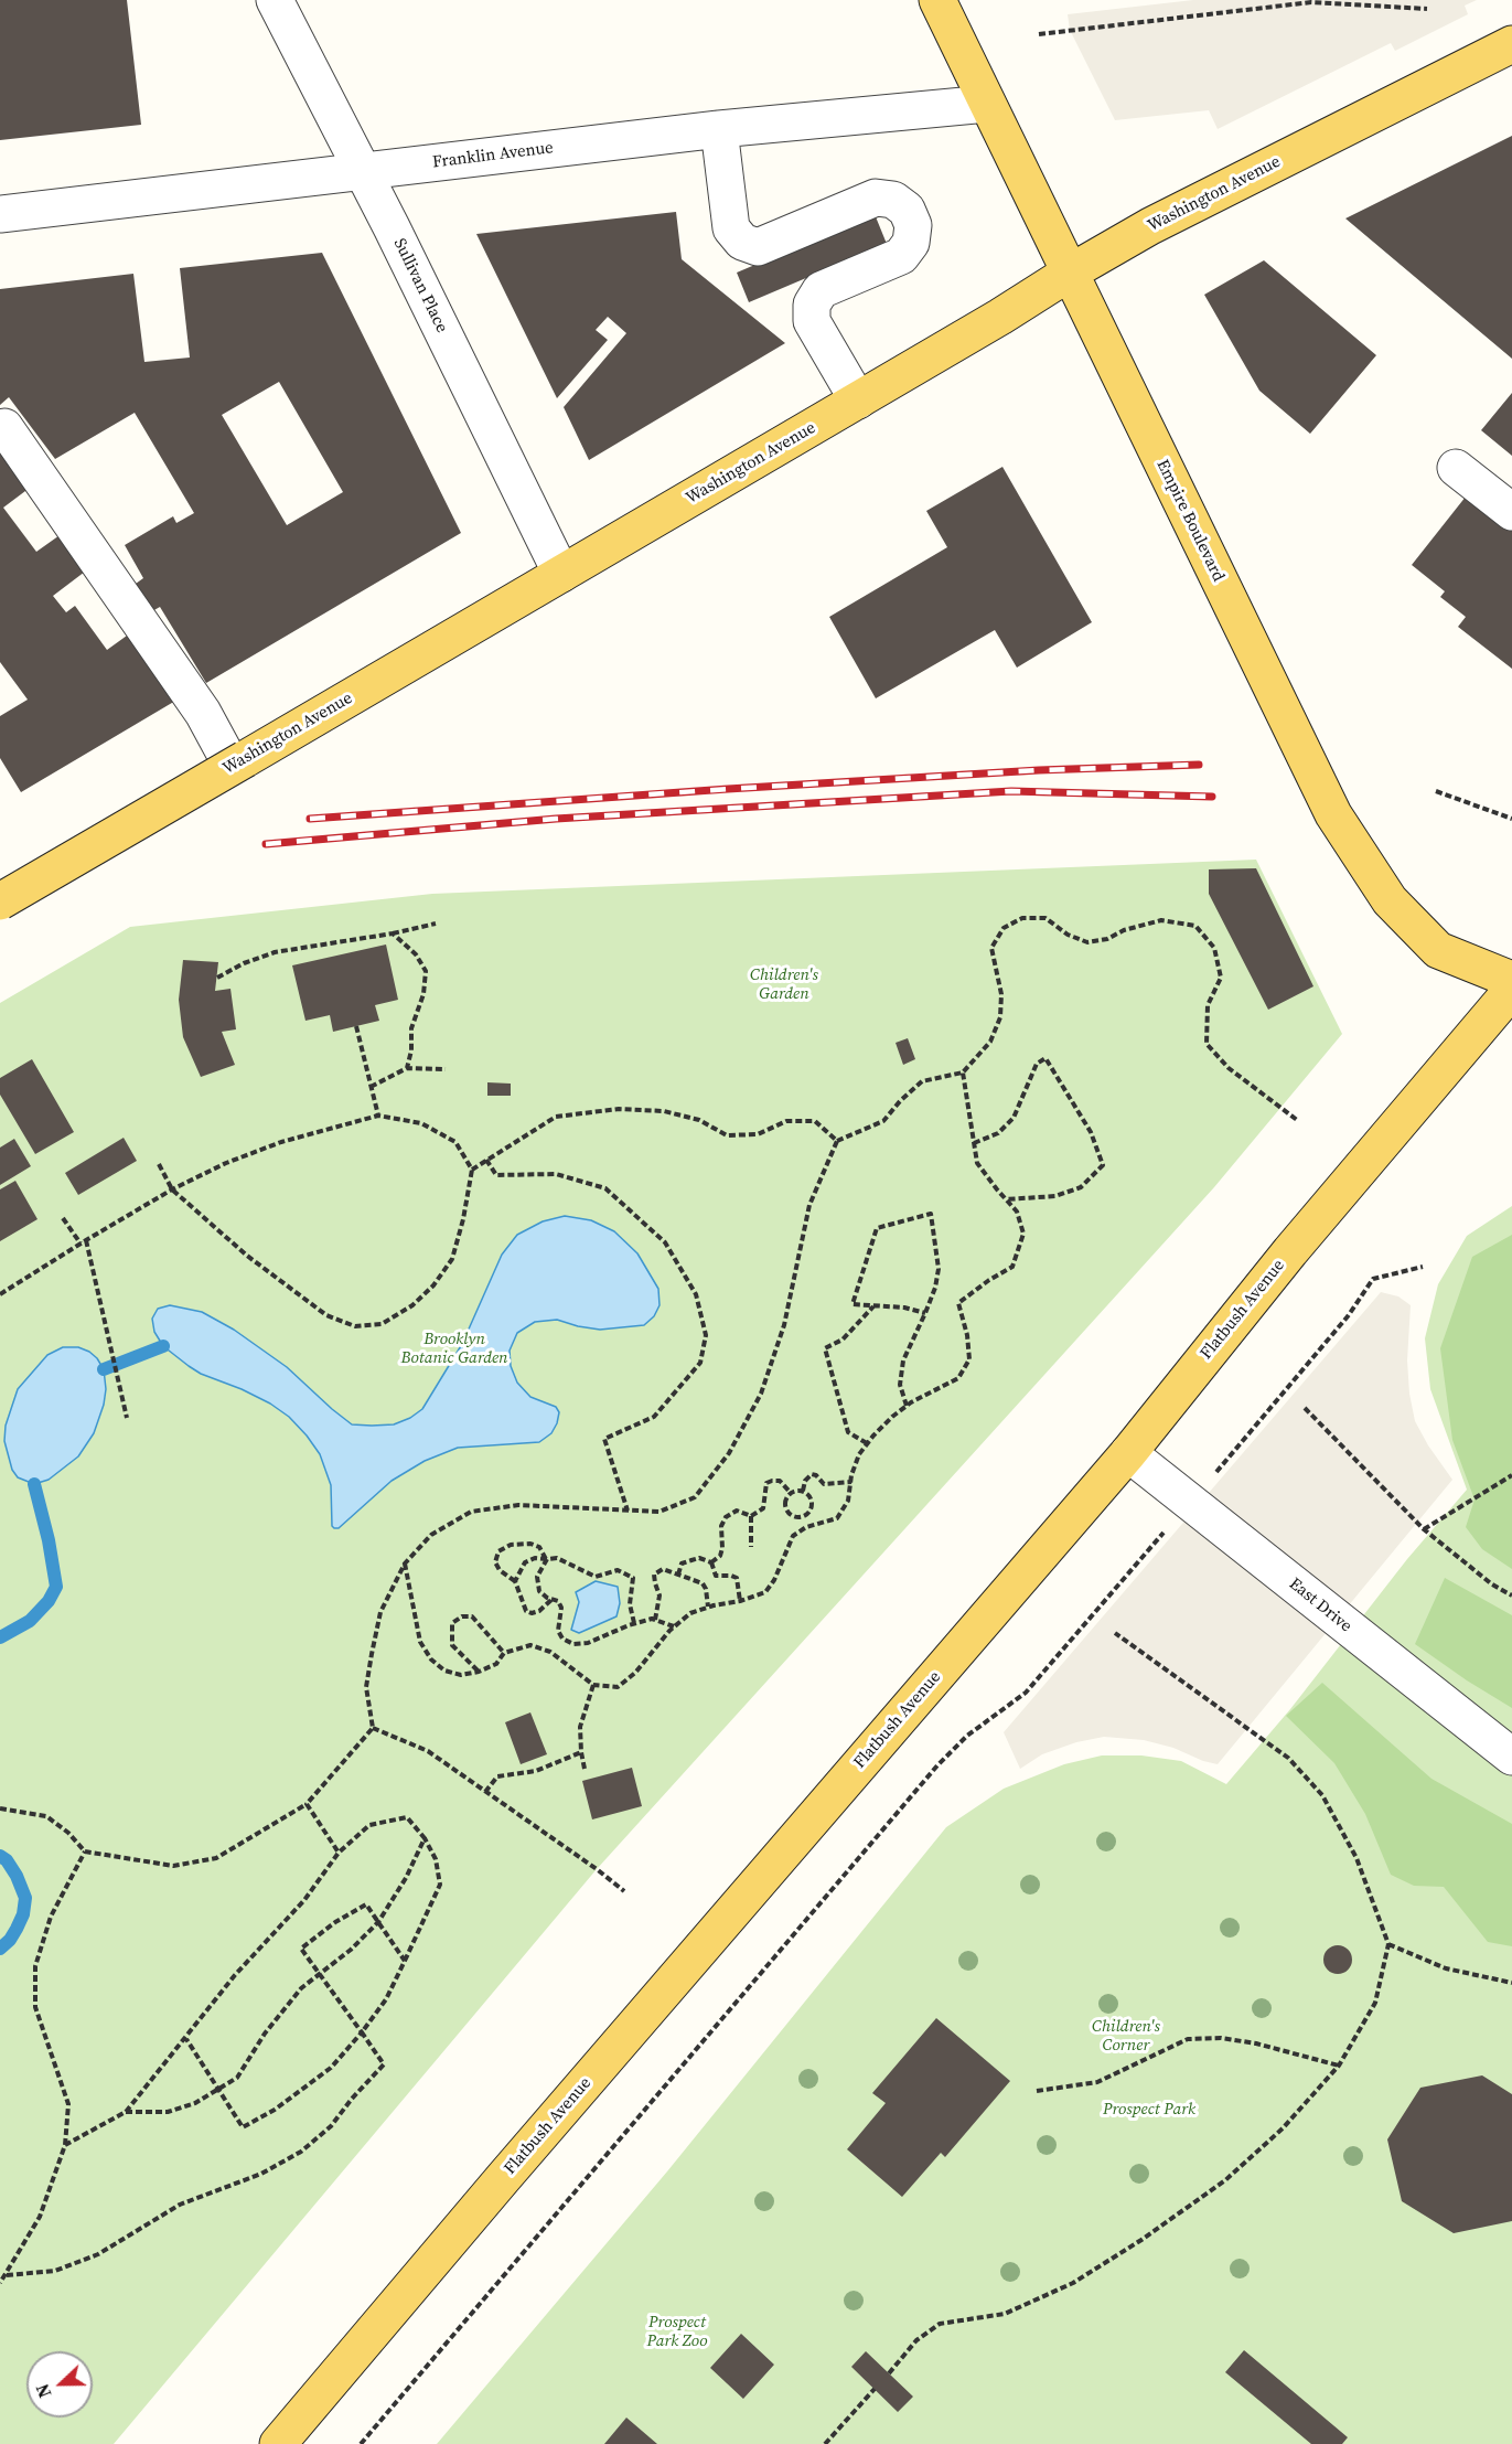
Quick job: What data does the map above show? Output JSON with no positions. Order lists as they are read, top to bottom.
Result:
{
  "streets": {
    "main road": ["Washington Avenue", "Empire Boulevard", "Flatbush Avenue"],
    "street": ["Franklin Avenue", "Sullivan Place", "East Drive"]
  },
  "crossings": [
    ["Franklin Avenue", "Sullivan Place"],
    ["Franklin Avenue", "Empire Boulevard"],
    ["Washington Avenue", "Sullivan Place"],
    ["Washington Avenue", "Empire Boulevard"],
    ["Flatbush Avenue", "East Drive"]
  ],
  "parks": [
    "Children's Garden",
    "Brooklyn Botanic Garden",
    "Children's Corner",
    "Prospect Park",
    "Prospect Park Zoo"
  ],
  "north": "left"
}
